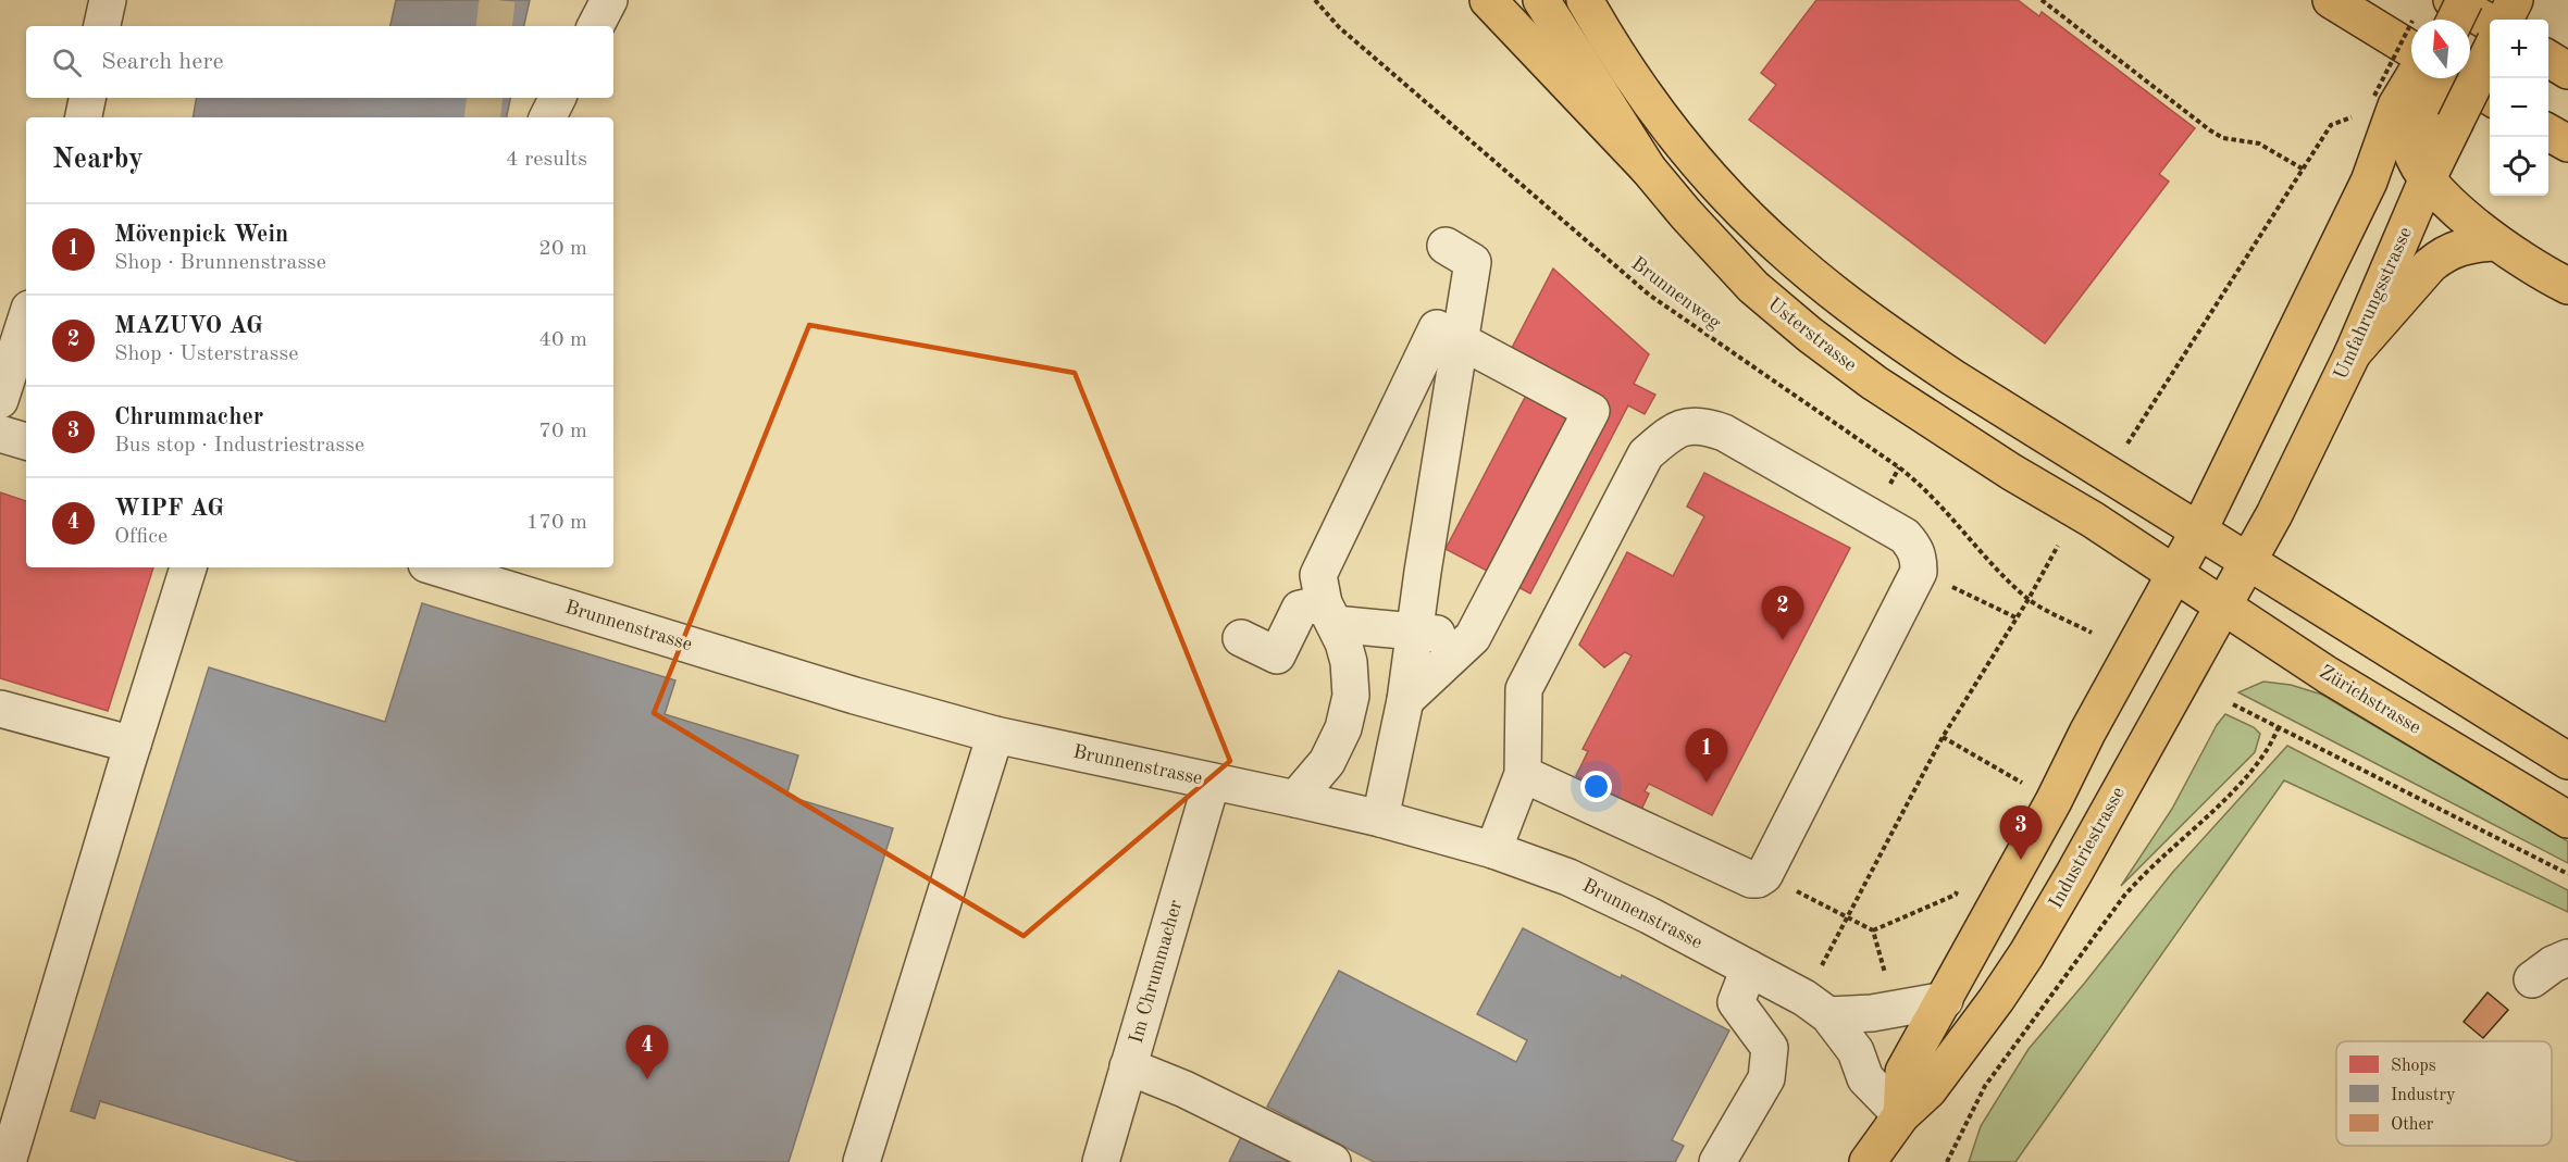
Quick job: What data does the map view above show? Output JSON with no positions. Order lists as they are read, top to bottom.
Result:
{
  "streets": {
    "main road": [
      "Umfahrungsstrasse",
      "Usterstrasse",
      "Zürichstrasse",
      "Industriestrasse"
    ],
    "street": ["Brunnenstrasse", "Im Chrummacher"],
    "path": ["Brunnenweg"]
  },
  "crossings": [
    ["Umfahrungsstrasse", "Industriestrasse"],
    ["Usterstrasse", "Zürichstrasse"],
    ["Brunnenstrasse", "Industriestrasse"],
    ["Brunnenstrasse", "Im Chrummacher"],
    ["Zürichstrasse", "Industriestrasse"]
  ],
  "legend": ["Shops", "Industry", "Other"],
  "north": "top",
  "page": {
    "map_buttons": ["+", "−"],
    "search": "Search here",
    "heading": ["Nearby", "4 results"],
    "list": [
      {
        "mark": "1",
        "name": "Mövenpick Wein",
        "note": "Shop · Brunnenstrasse",
        "value": "20 m"
      },
      {
        "mark": "2",
        "name": "MAZUVO AG",
        "note": "Shop · Usterstrasse",
        "value": "40 m"
      },
      {
        "mark": "3",
        "name": "Chrummacher",
        "note": "Bus stop · Industriestrasse",
        "value": "70 m"
      },
      {
        "mark": "4",
        "name": "WIPF AG",
        "note": "Office",
        "value": "170 m"
      }
    ],
    "pins": [
      "2",
      "1",
      "3",
      "4"
    ]
  }
}
